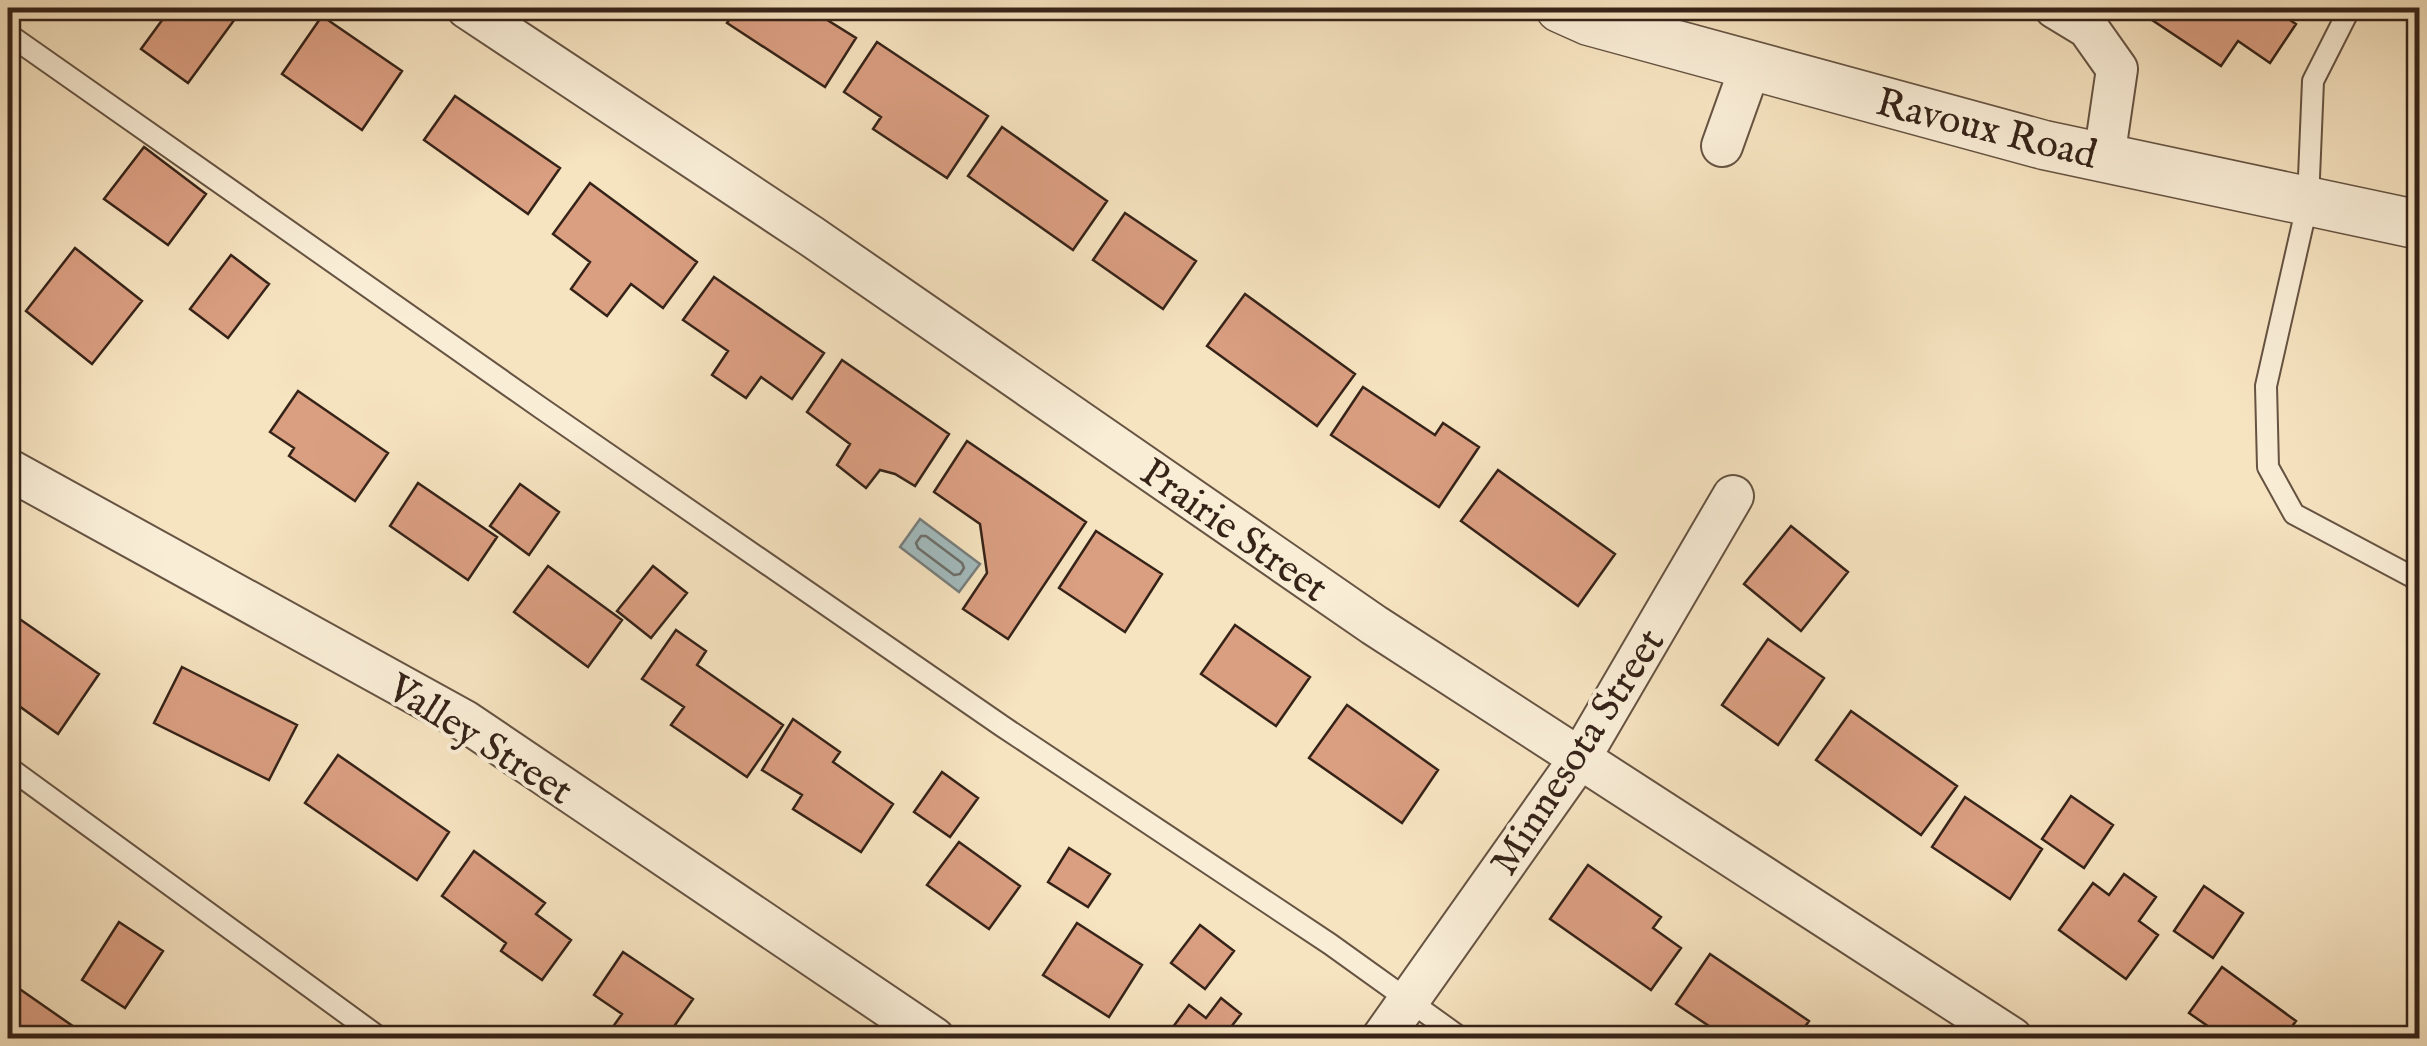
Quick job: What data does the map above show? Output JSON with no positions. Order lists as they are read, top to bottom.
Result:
{
  "streets": {
    "street": [
      "Ravoux Road",
      "Prairie Street",
      "Valley Street",
      "Minnesota Street"
    ]
  },
  "crossings": [
    ["Prairie Street", "Minnesota Street"]
  ]
}
